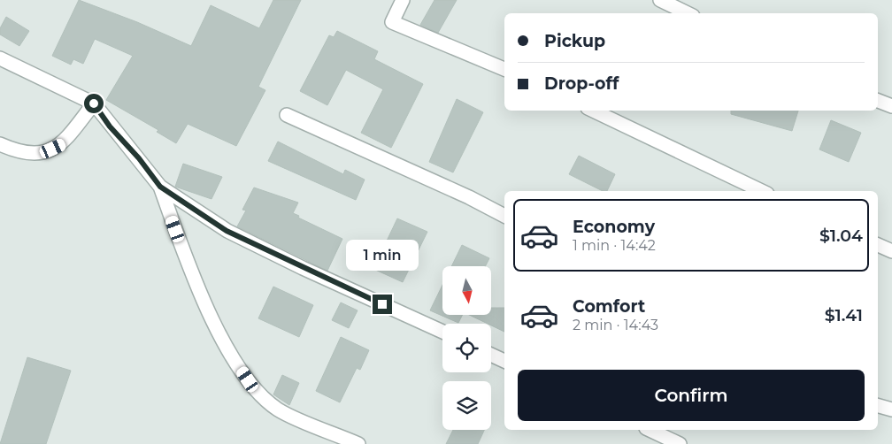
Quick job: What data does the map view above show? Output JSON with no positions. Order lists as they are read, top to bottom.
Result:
{
  "north": "bottom",
  "page": {
    "banner": ["Pickup", "Drop-off"],
    "list": [
      {
        "name": "Economy",
        "note": "1 min · 14:42",
        "value": "$1.04"
      },
      {
        "name": "Comfort",
        "note": "2 min · 14:43",
        "value": "$1.41"
      }
    ],
    "bubble": "1 min",
    "buttons": "Confirm"
  }
}
